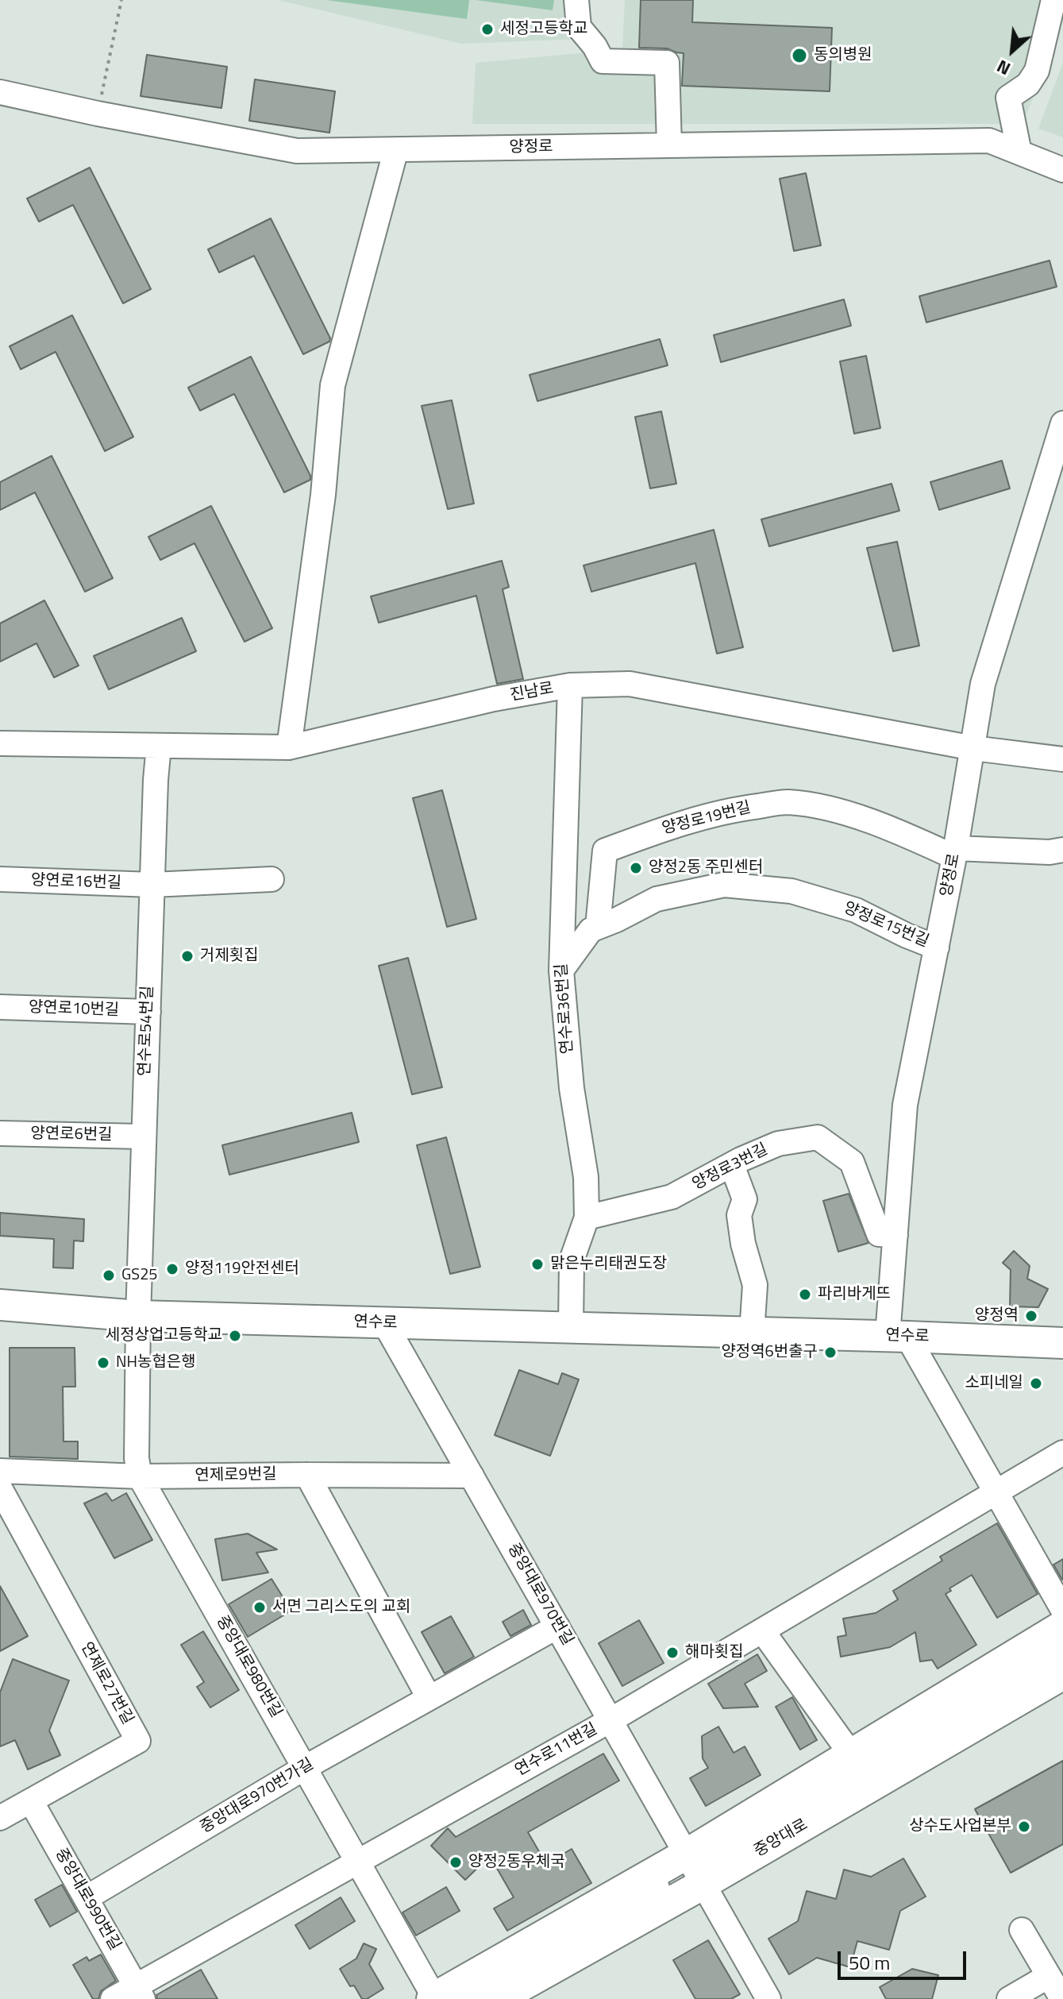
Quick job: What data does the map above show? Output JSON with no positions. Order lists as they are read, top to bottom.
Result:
{
  "streets": {
    "main road": ["연수로", "중앙대로"],
    "street": [
      "양정로",
      "진남로",
      "양정로19번길",
      "양연로16번길",
      "양정로15번길",
      "연수로36번길",
      "양연로10번길",
      "연수로54번길",
      "양연로6번길",
      "양정로3번길",
      "연제로9번길",
      "중앙대로970번길",
      "중앙대로980번길",
      "연제로27번길",
      "연수로11번길",
      "중앙대로970번가길",
      "중앙대로990번길"
    ]
  },
  "crossings": [
    ["양정로", "진남로"],
    ["양정로", "양정로19번길"],
    ["양정로", "양정로15번길"],
    ["양정로", "양정로3번길"],
    ["양정로", "연수로"],
    ["진남로", "연수로36번길"],
    ["진남로", "연수로54번길"],
    ["양정로19번길", "양정로15번길"],
    ["양연로16번길", "연수로54번길"],
    ["양정로15번길", "연수로36번길"],
    ["연수로36번길", "양정로3번길"],
    ["연수로36번길", "연수로"],
    ["양연로10번길", "연수로54번길"],
    ["연수로54번길", "양연로6번길"],
    ["연수로54번길", "연수로"],
    ["연수로54번길", "중앙대로980번길"],
    ["연수로", "중앙대로970번길"],
    ["연수로", "중앙대로980번길"],
    ["연제로9번길", "중앙대로970번길"],
    ["연제로9번길", "중앙대로980번길"],
    ["중앙대로970번길", "연수로11번길"],
    ["중앙대로970번길", "중앙대로970번가길"],
    ["중앙대로970번길", "중앙대로"],
    ["중앙대로980번길", "연수로11번길"],
    ["중앙대로980번길", "중앙대로970번가길"],
    ["중앙대로980번길", "중앙대로"],
    ["연제로27번길", "중앙대로990번길"],
    ["연수로11번길", "중앙대로990번길"],
    ["중앙대로970번가길", "중앙대로990번길"]
  ],
  "places": [
    "세정고등학교",
    "동의병원",
    "양정2동 주민센터",
    "거제횟집",
    "맑은누리태권도장",
    "양정119안전센터",
    "GS25",
    "파리바게뜨",
    "양정역",
    "세정상업고등학교",
    "양정역6번출구",
    "NH농협은행",
    "소피네일",
    "서면 그리스도의 교회",
    "해마횟집",
    "상수도사업본부",
    "양정2동우체국"
  ],
  "scale_bar": "50 m",
  "north": "bottom left"
}
